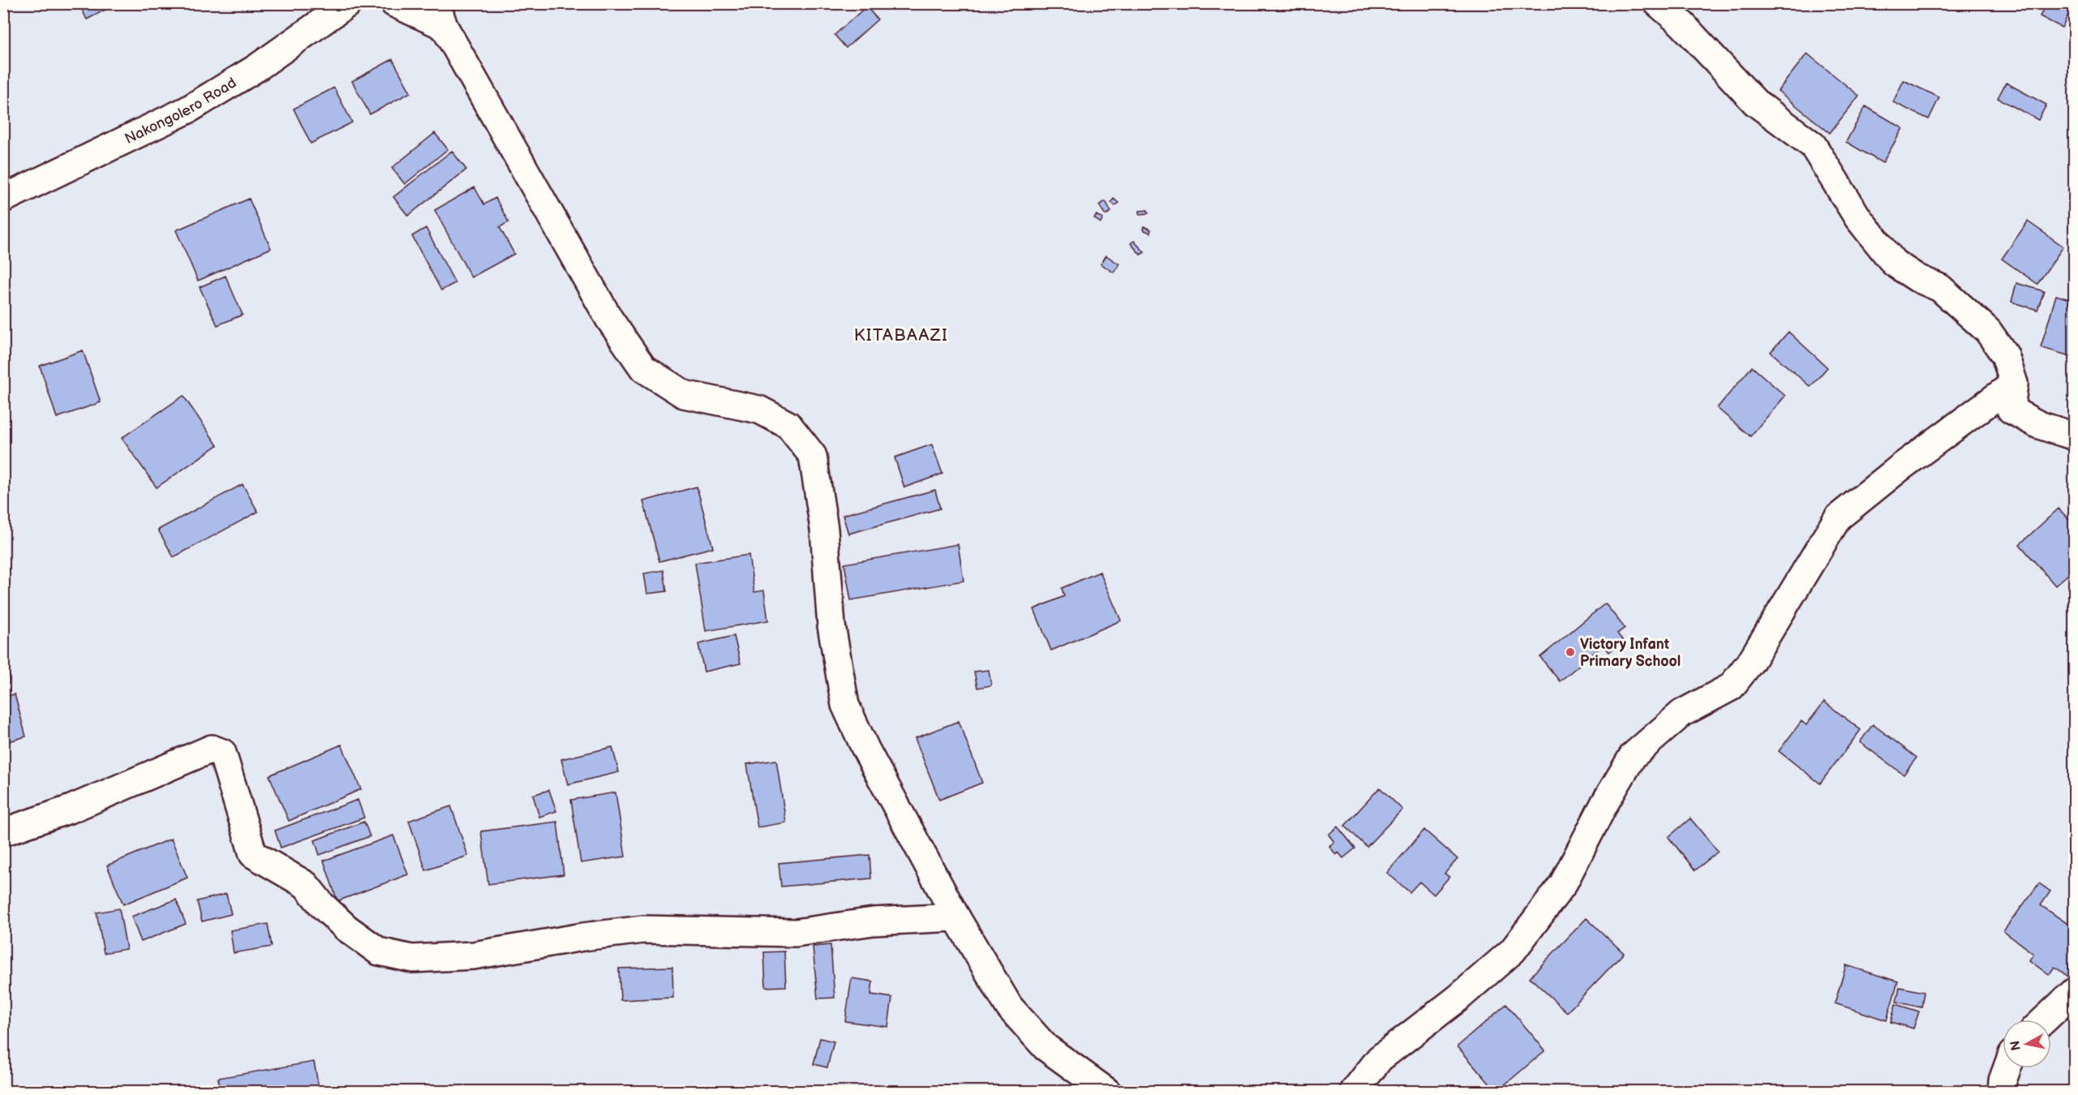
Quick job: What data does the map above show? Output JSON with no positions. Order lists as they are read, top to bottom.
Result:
{
  "streets": {
    "street": ["Nakongolero Road"]
  },
  "districts": ["KITABAAZI"],
  "places": ["Victory Infant Primary School"],
  "north": "left"
}
